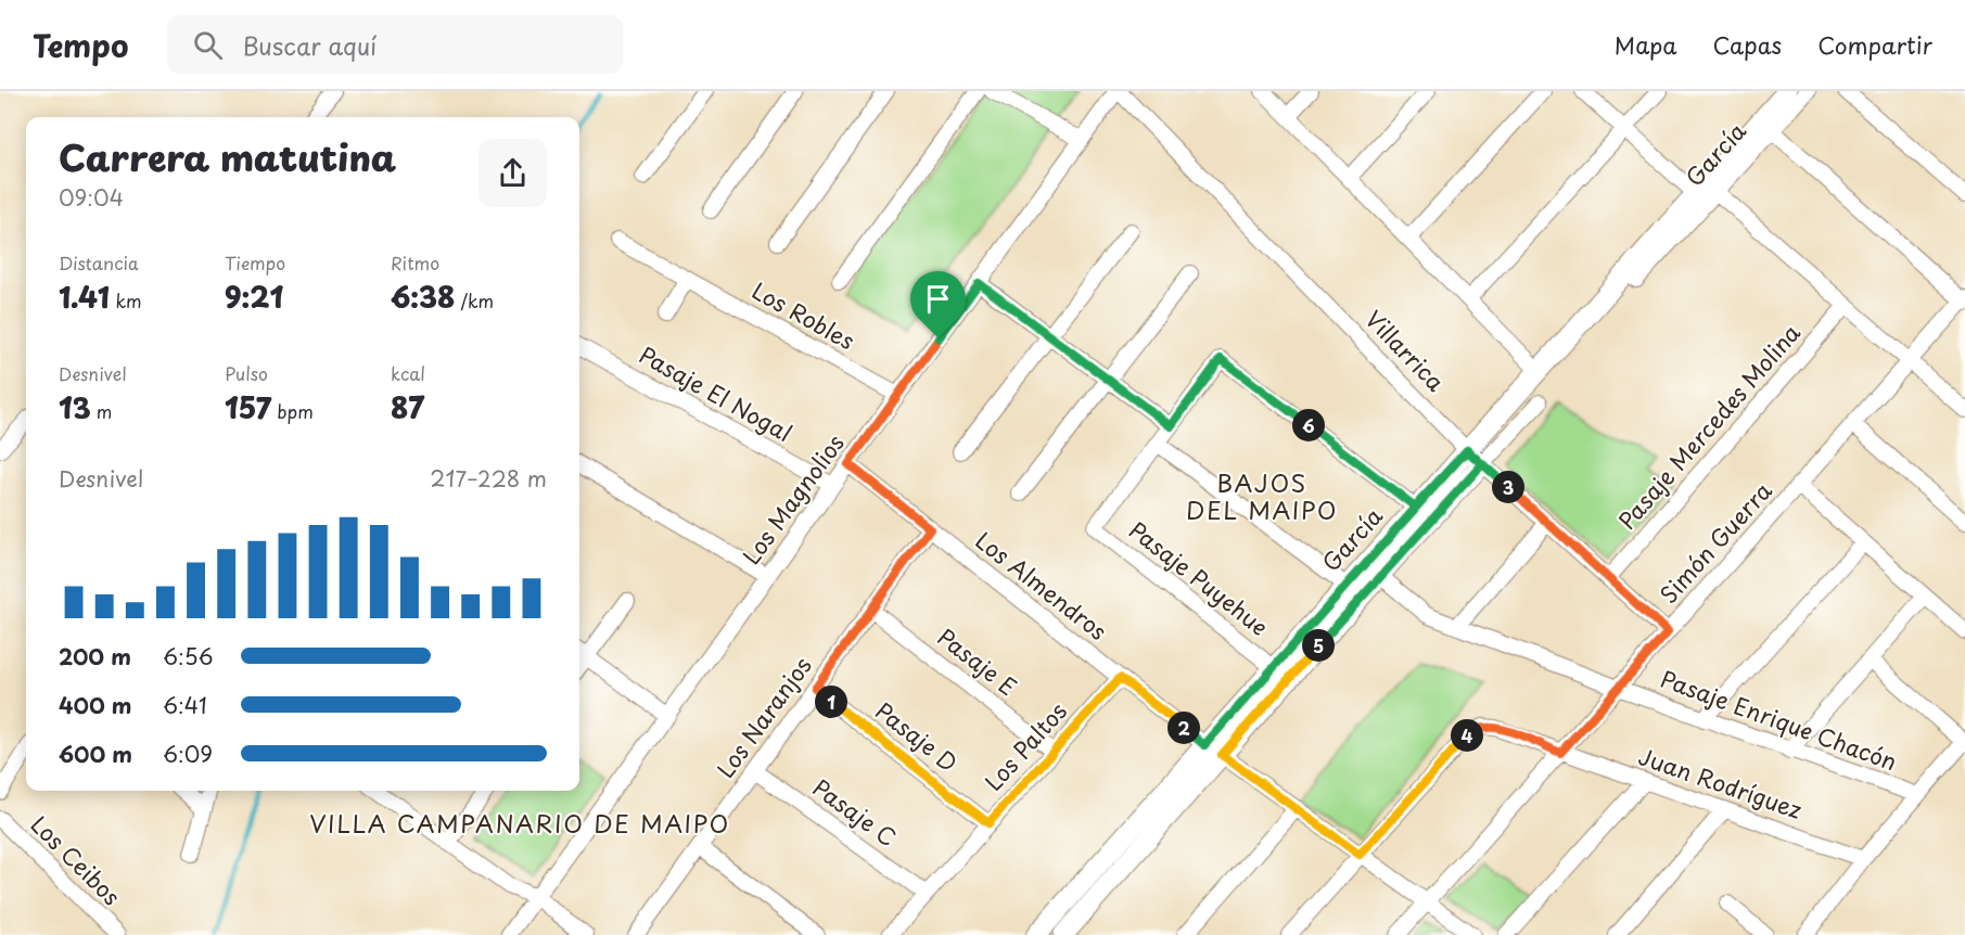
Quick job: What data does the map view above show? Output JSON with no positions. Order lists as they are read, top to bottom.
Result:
{
  "streets": {
    "street": [
      "García",
      "Los Robles",
      "Villarrica",
      "Pasaje El Nogal",
      "Pasaje Mercedes Molina",
      "Los Magnolios",
      "Simón Guerra",
      "Pasaje Puyehue",
      "Los Almendros",
      "Pasaje E",
      "Los Naranjos",
      "Pasaje Enrique Chacón",
      "Pasaje D",
      "Los Paltos",
      "Juan Rodríguez",
      "Pasaje C",
      "Los Ceibos"
    ]
  },
  "crossings": [
    ["García", "Villarrica"],
    ["García", "Pasaje Puyehue"],
    ["García", "Los Almendros"],
    ["García", "Pasaje Enrique Chacón"],
    ["Los Robles", "Los Magnolios"],
    ["Villarrica", "Pasaje Mercedes Molina"],
    ["Villarrica", "Los Magnolios"],
    ["Villarrica", "Simón Guerra"],
    ["Pasaje El Nogal", "Los Magnolios"],
    ["Los Magnolios", "Los Almendros"],
    ["Simón Guerra", "Los Almendros"],
    ["Simón Guerra", "Pasaje Enrique Chacón"],
    ["Simón Guerra", "Juan Rodríguez"],
    ["Los Almendros", "Los Naranjos"],
    ["Los Almendros", "Los Paltos"],
    ["Los Almendros", "Juan Rodríguez"],
    ["Pasaje E", "Los Naranjos"],
    ["Pasaje E", "Los Paltos"],
    ["Los Naranjos", "Pasaje D"],
    ["Los Naranjos", "Pasaje C"],
    ["Pasaje D", "Los Paltos"],
    ["Los Paltos", "Pasaje C"]
  ],
  "districts": ["BAJOS DEL MAIPO", "VILLA CAMPANARIO DE MAIPO"],
  "page": {
    "header": "Tempo",
    "search": "Buscar aquí",
    "nav": ["Mapa", "Capas", "Compartir"],
    "heading": ["Carrera matutina", "09:04"],
    "stats": [
      ["Distancia", "1.41 km"],
      ["Tiempo", "9:21"],
      ["Ritmo", "6:38 /km"],
      ["Desnivel", "13 m"],
      ["Pulso", "157 bpm"],
      ["kcal", "87"]
    ],
    "pins": [
      "6",
      "3",
      "5",
      "1",
      "2",
      "4"
    ],
    "chart": ["Desnivel", "217–228 m"],
    "list": [
      {
        "name": "200 m",
        "note": "6:56"
      },
      {
        "name": "400 m",
        "note": "6:41"
      },
      {
        "name": "600 m",
        "note": "6:09"
      }
    ]
  }
}
